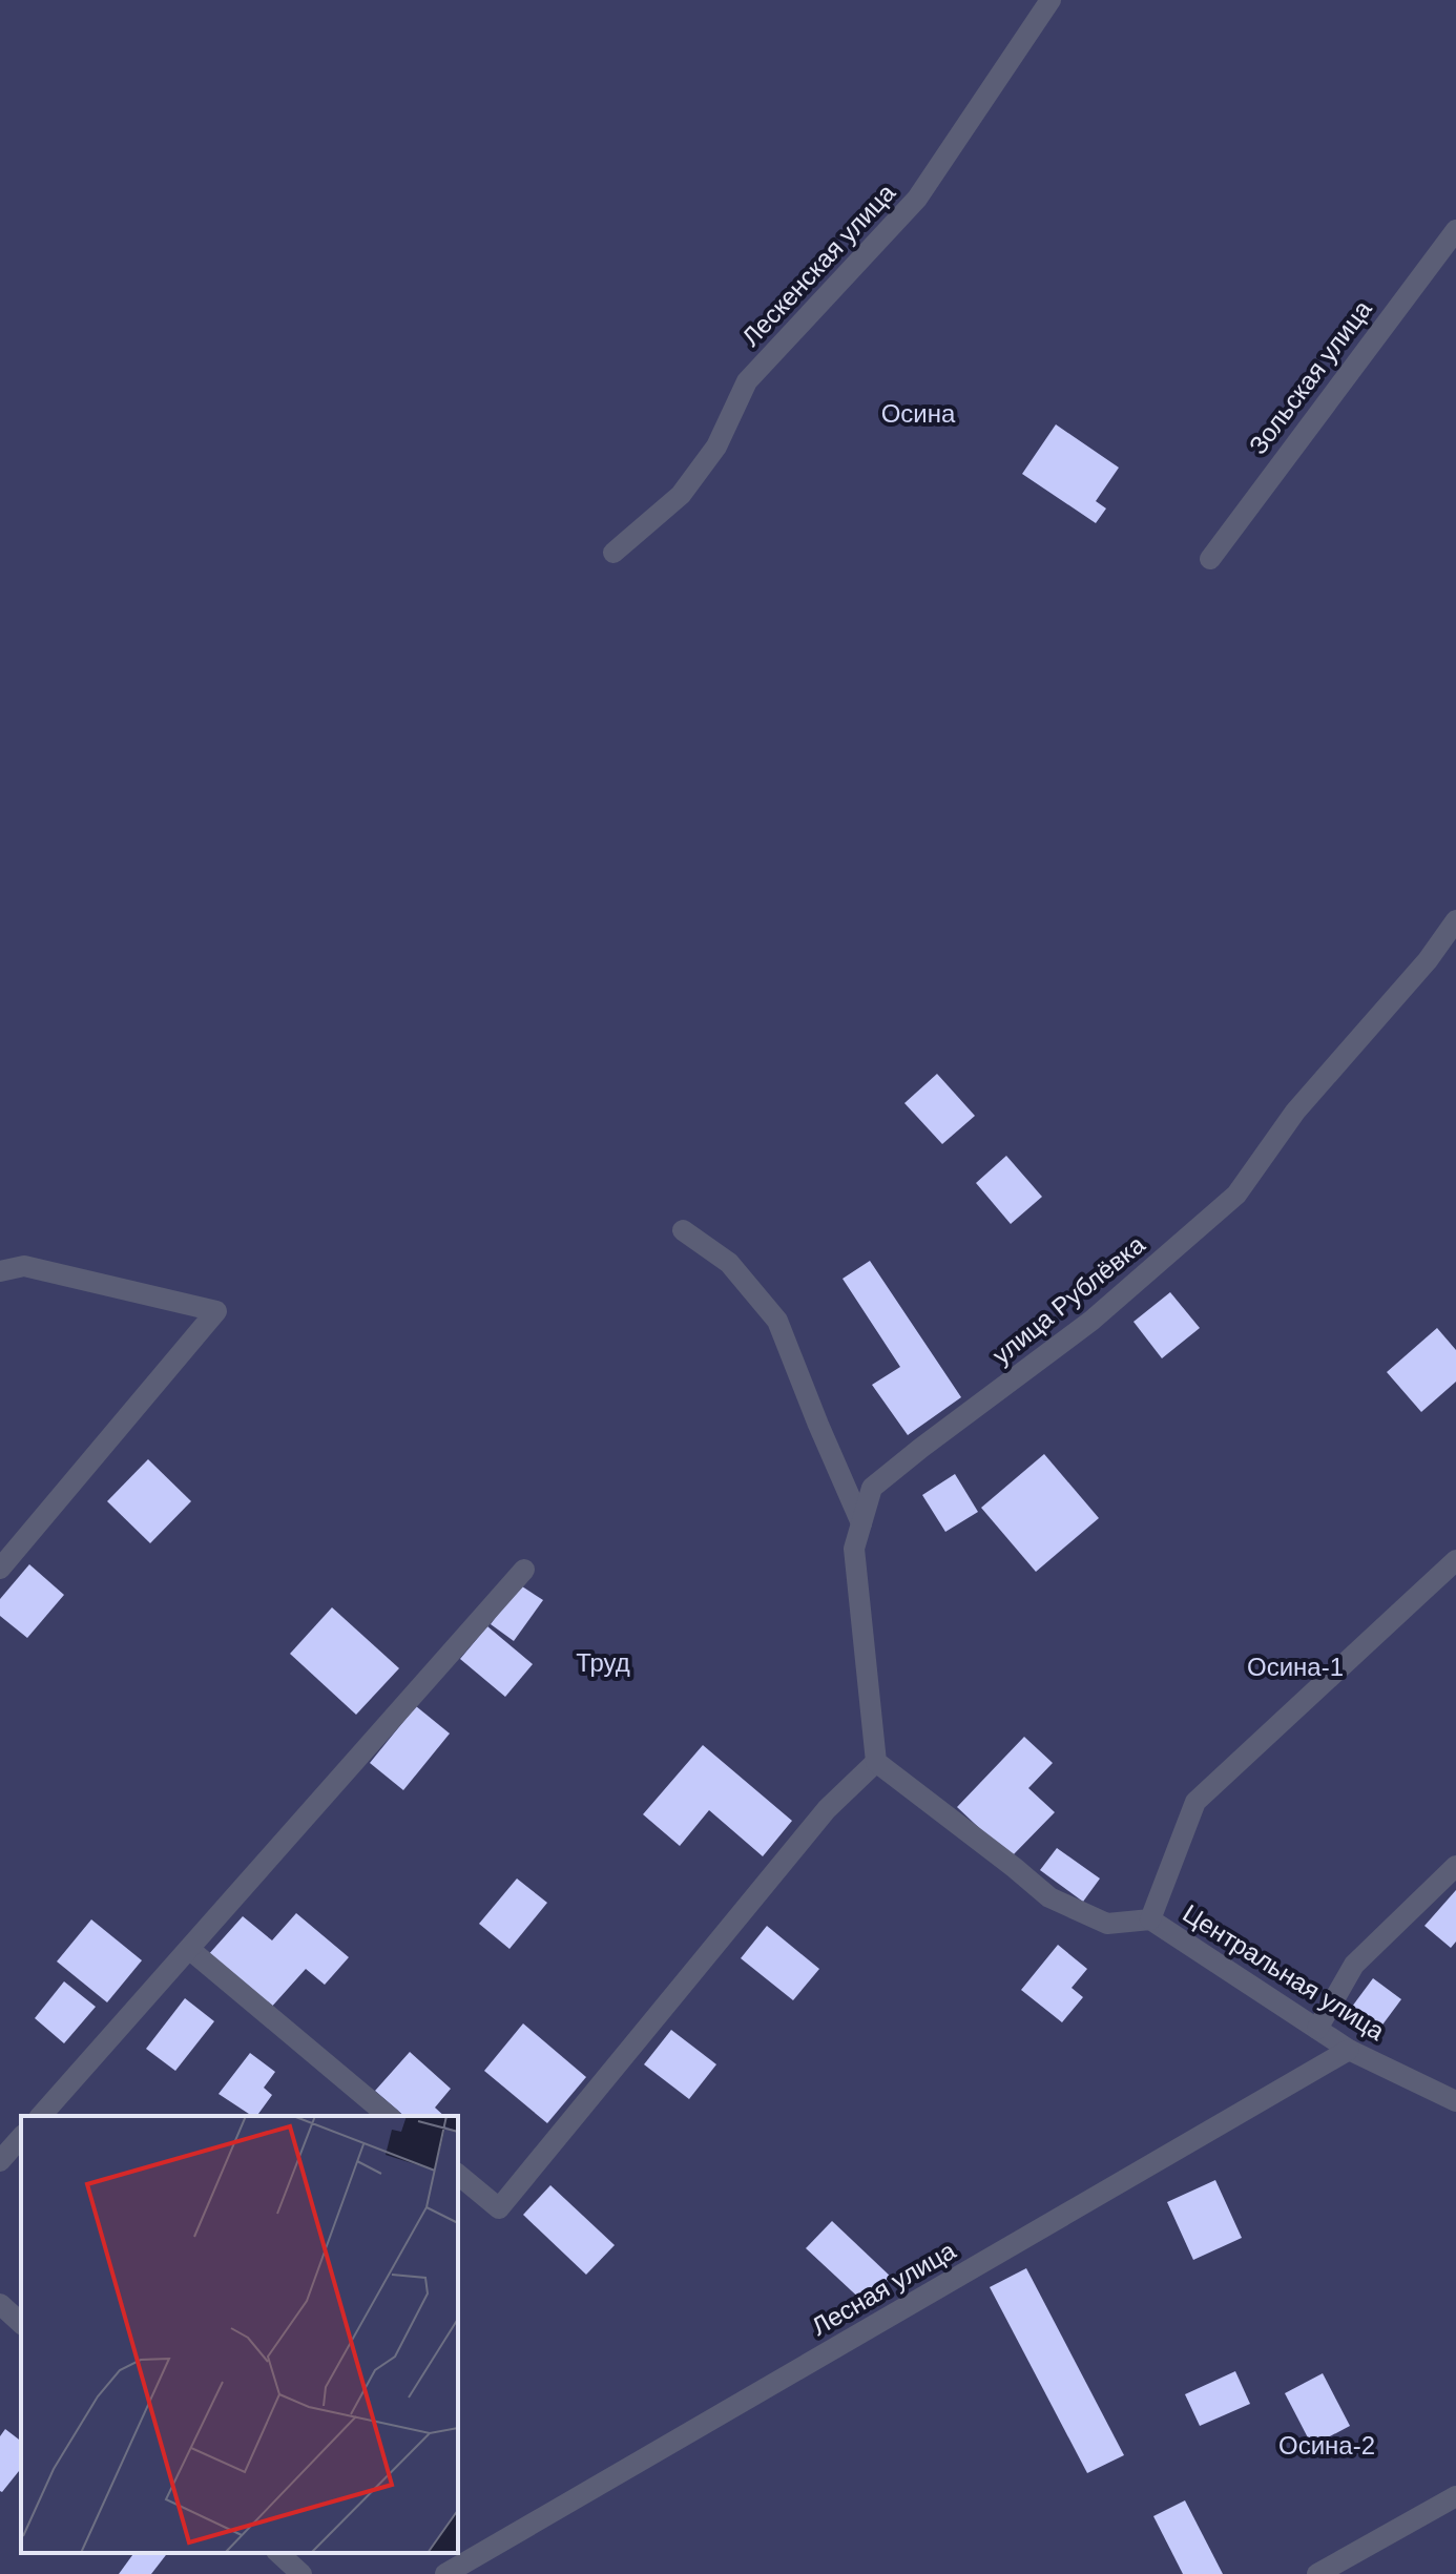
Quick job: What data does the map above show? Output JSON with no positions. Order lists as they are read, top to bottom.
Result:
{
  "streets": {
    "street": [
      "Лескенская улица",
      "Зольская улица",
      "улица Рублёвка",
      "Центральная улица",
      "Лесная улица"
    ]
  },
  "crossings": [
    ["улица Рублёвка", "Центральная улица"],
    ["Центральная улица", "Лесная улица"]
  ],
  "parks": [
    "Осина",
    "Труд",
    "Осина-1",
    "Осина-2"
  ]
}
